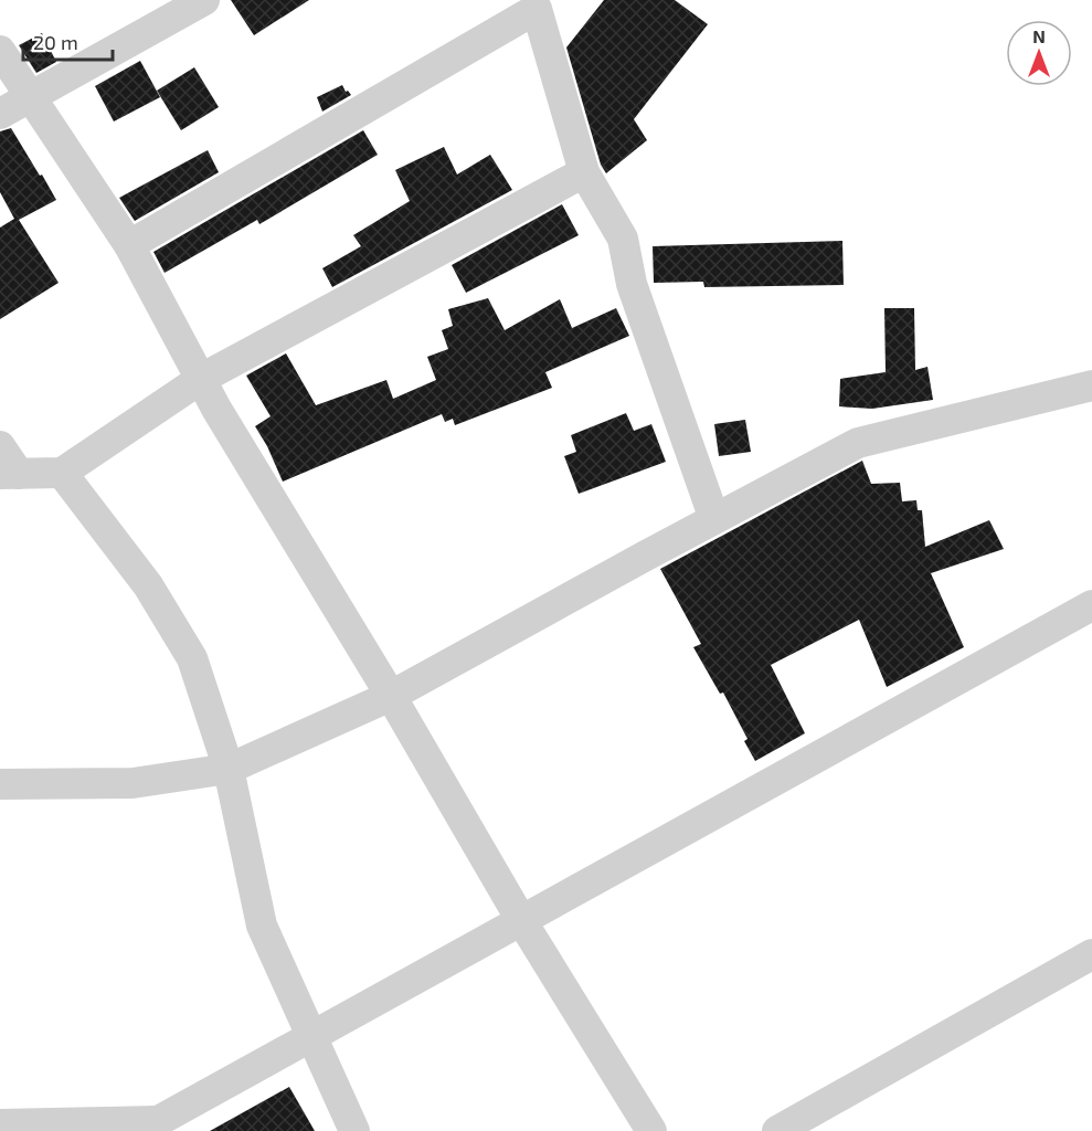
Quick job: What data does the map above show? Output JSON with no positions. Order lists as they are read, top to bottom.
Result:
{
  "scale_bar": "20 m",
  "north": "top"
}
